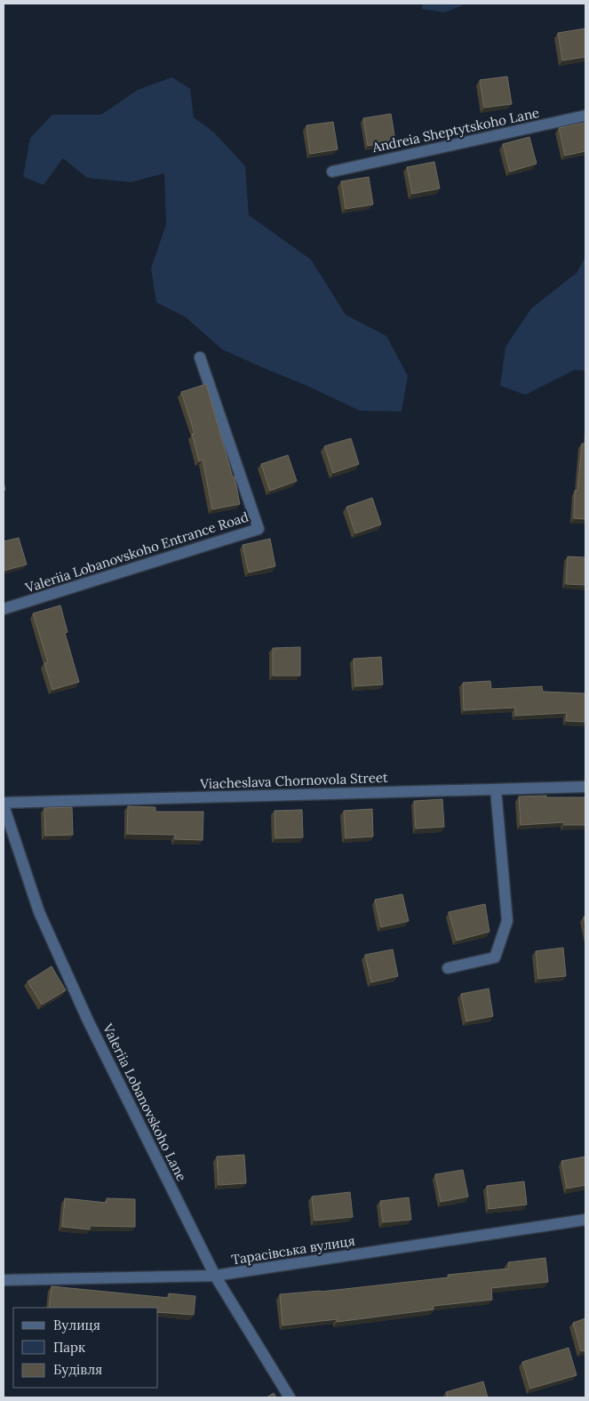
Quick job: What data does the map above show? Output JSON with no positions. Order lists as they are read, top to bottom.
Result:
{
  "streets": {
    "street": [
      "Andreia Sheptytskoho Lane",
      "Valeriia Lobanovskoho Entrance Road",
      "Viacheslava Chornovola Street",
      "Valeriia Lobanovskoho Lane",
      "Тарасівська вулиця"
    ]
  },
  "crossings": [
    ["Viacheslava Chornovola Street", "Valeriia Lobanovskoho Lane"],
    ["Valeriia Lobanovskoho Lane", "Тарасівська вулиця"]
  ],
  "legend": ["Вулиця", "Парк", "Будівля"]
}
